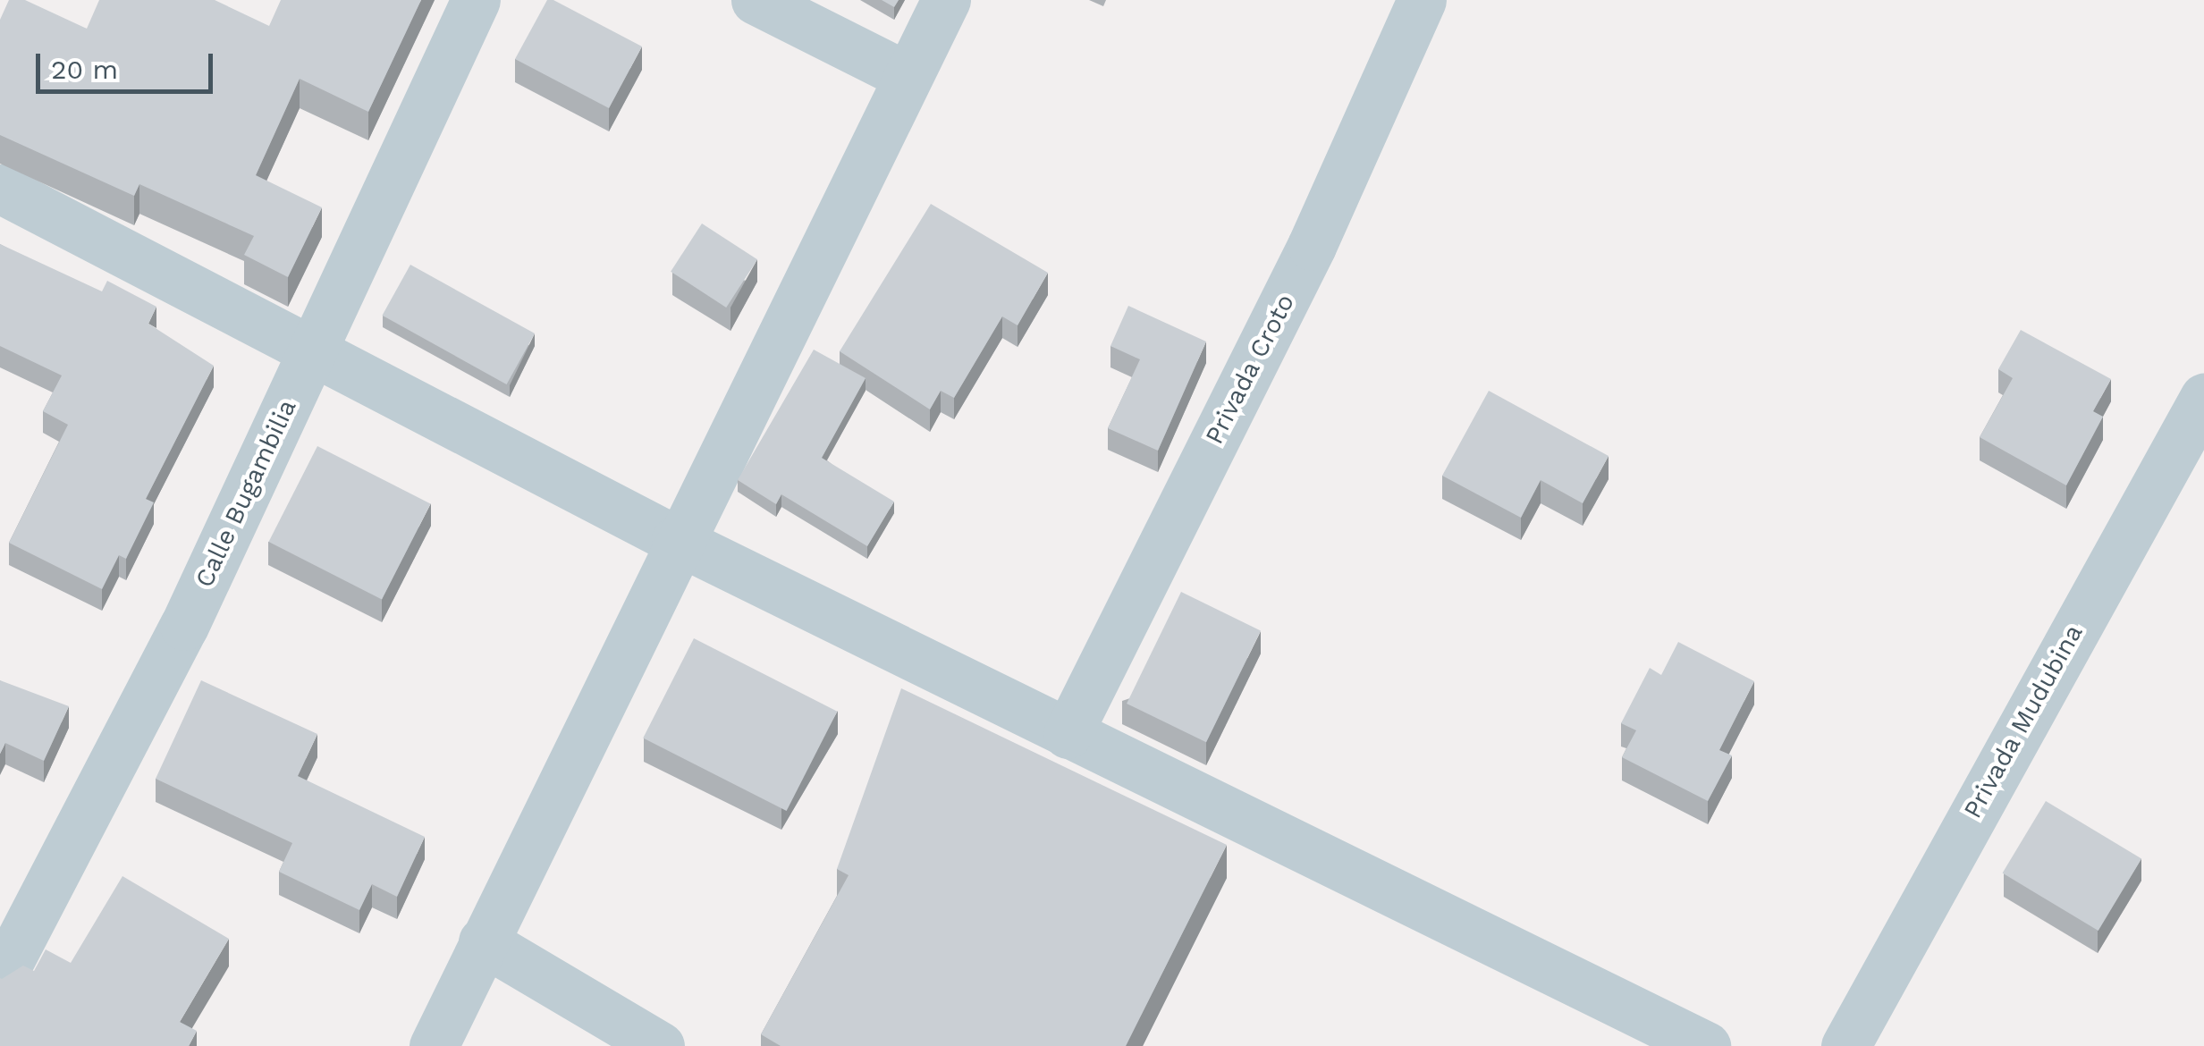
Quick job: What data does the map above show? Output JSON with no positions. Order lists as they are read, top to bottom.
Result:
{
  "streets": {
    "street": ["Privada Croto", "Calle Bugambilia", "Privada Mudubina"]
  },
  "scale_bar": "20 m"
}
